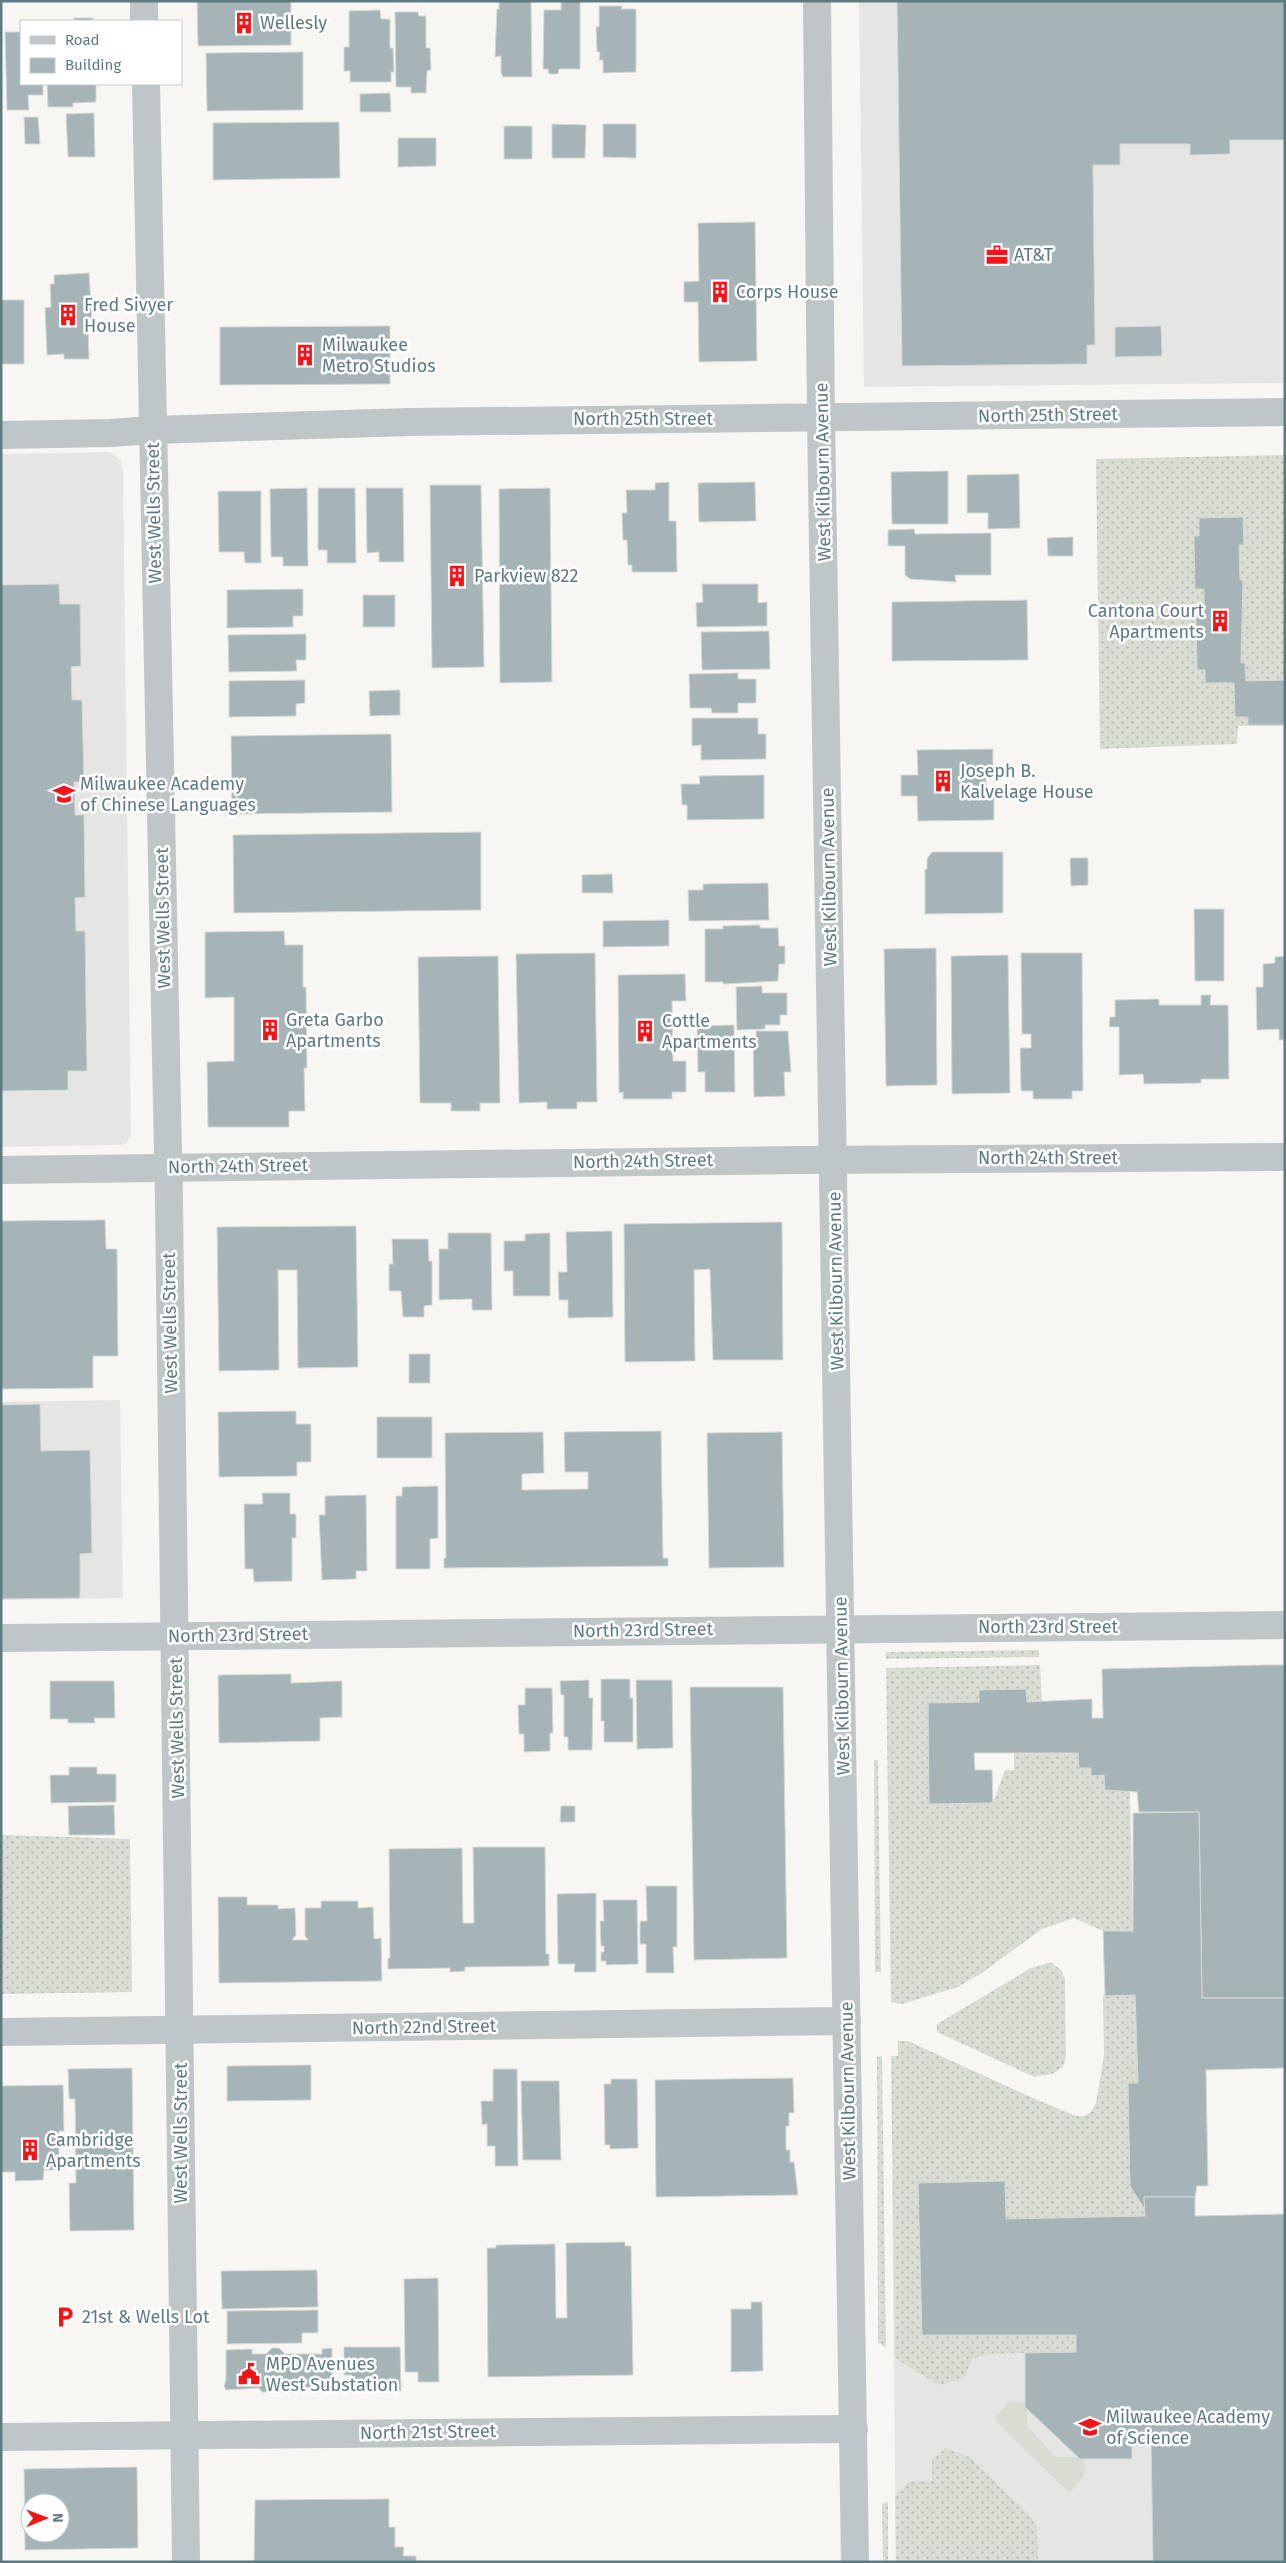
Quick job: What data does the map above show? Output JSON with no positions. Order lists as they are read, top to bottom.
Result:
{
  "streets": {
    "street": [
      "North 25th Street",
      "West Kilbourn Avenue",
      "West Wells Street",
      "North 24th Street",
      "North 23rd Street",
      "North 22nd Street",
      "North 21st Street"
    ]
  },
  "crossings": [
    ["North 25th Street", "West Kilbourn Avenue"],
    ["North 25th Street", "West Wells Street"],
    ["West Kilbourn Avenue", "North 24th Street"],
    ["West Kilbourn Avenue", "North 23rd Street"],
    ["West Kilbourn Avenue", "North 22nd Street"],
    ["West Kilbourn Avenue", "North 21st Street"],
    ["West Wells Street", "North 24th Street"],
    ["West Wells Street", "North 23rd Street"],
    ["West Wells Street", "North 22nd Street"],
    ["West Wells Street", "North 21st Street"]
  ],
  "places": {
    "building": [
      "Wellesly",
      "Corps House",
      "Fred Sivyer House",
      "Milwaukee Metro Studios",
      "Parkview 822",
      "Cantona Court Apartments",
      "Joseph B. Kalvelage House",
      "Greta Garbo Apartments",
      "Cottle Apartments",
      "Cambridge Apartments"
    ],
    "office": ["AT&T"],
    "school or university": ["Milwaukee Academy of Chinese Languages", "Milwaukee Academy of Science"],
    "parking": ["21st & Wells Lot"],
    "public building": ["MPD Avenues West Substation"]
  },
  "legend": ["Road", "Building"],
  "north": "right"
}
